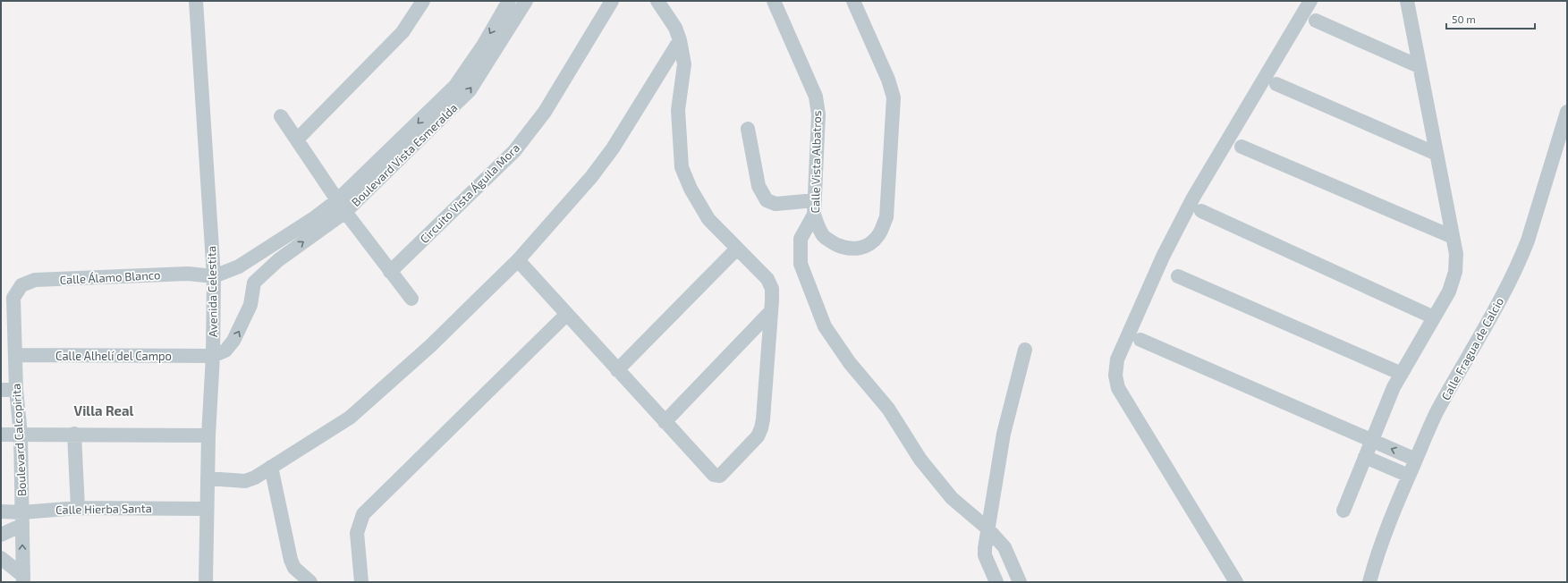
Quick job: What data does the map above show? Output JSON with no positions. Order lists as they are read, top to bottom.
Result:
{
  "streets": {
    "street": [
      "Boulevard Vista Esmeralda",
      "Calle Vista Albatros",
      "Circuito Vista Águila Mora",
      "Calle Álamo Blanco",
      "Avenida Celestita",
      "Calle Fragua de Calcio",
      "Calle Alhelí del Campo",
      "Boulevard Calcopirita",
      "Calle Hierba Santa"
    ]
  },
  "crossings": [
    ["Boulevard Vista Esmeralda", "Calle Álamo Blanco"],
    ["Boulevard Vista Esmeralda", "Avenida Celestita"],
    ["Calle Álamo Blanco", "Avenida Celestita"],
    ["Calle Álamo Blanco", "Boulevard Calcopirita"],
    ["Avenida Celestita", "Calle Alhelí del Campo"],
    ["Avenida Celestita", "Calle Hierba Santa"],
    ["Calle Alhelí del Campo", "Boulevard Calcopirita"],
    ["Boulevard Calcopirita", "Calle Hierba Santa"]
  ],
  "districts": ["Villa Real"],
  "scale_bar": "50 m"
}
